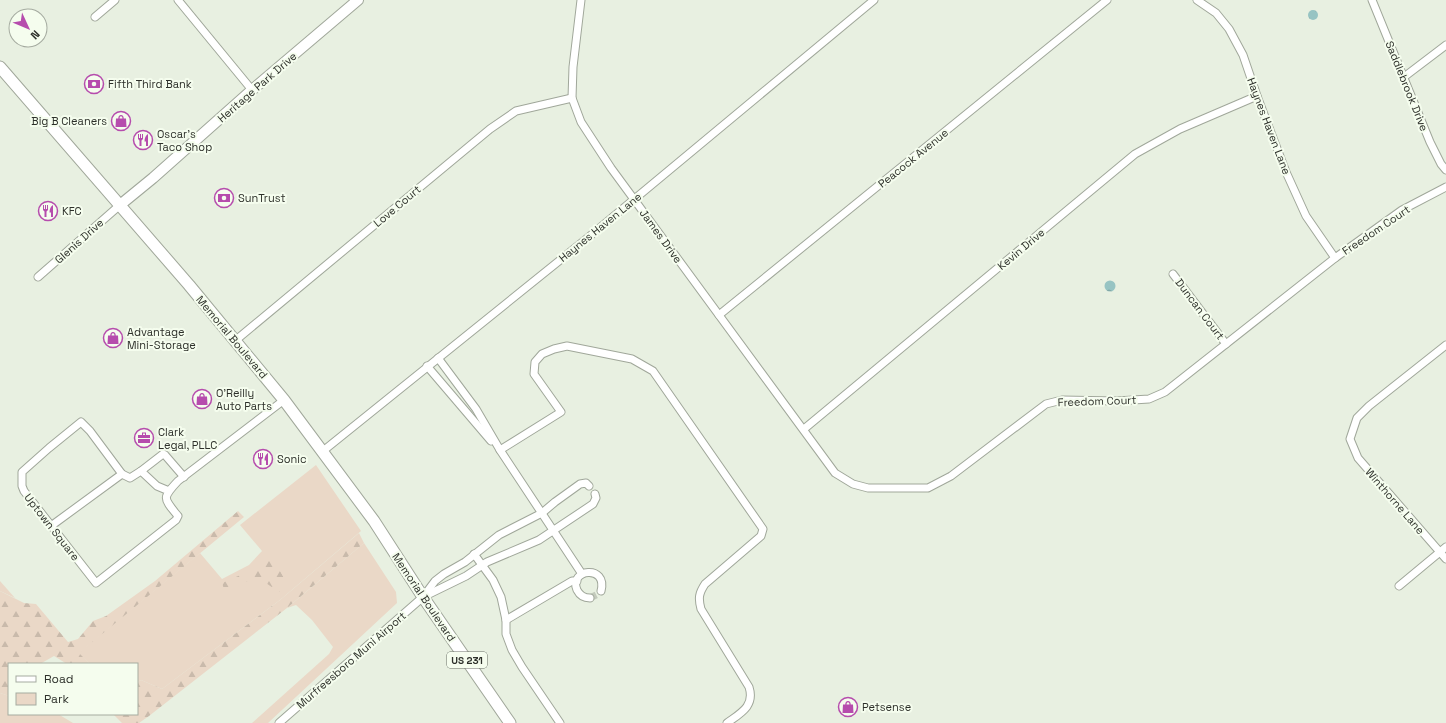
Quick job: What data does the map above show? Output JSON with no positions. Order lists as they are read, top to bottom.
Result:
{
  "streets": {
    "main road": ["Memorial Boulevard", "US 231"],
    "street": [
      "Saddlebrook Drive",
      "Heritage Park Drive",
      "Haynes Haven Lane",
      "Peacock Avenue",
      "Love Court",
      "Freedom Court",
      "James Drive",
      "Glenis Drive",
      "Kevin Drive",
      "Duncan Court",
      "Winthorne Lane",
      "Uptown Square",
      "Murfreesboro Muni Airport"
    ]
  },
  "crossings": [
    ["Heritage Park Drive", "Glenis Drive"],
    ["Heritage Park Drive", "Memorial Boulevard"],
    ["Haynes Haven Lane", "Freedom Court"],
    ["Haynes Haven Lane", "James Drive"],
    ["Haynes Haven Lane", "Kevin Drive"],
    ["Haynes Haven Lane", "Memorial Boulevard"],
    ["Peacock Avenue", "James Drive"],
    ["Love Court", "James Drive"],
    ["Love Court", "Memorial Boulevard"],
    ["Freedom Court", "James Drive"],
    ["Freedom Court", "Kevin Drive"],
    ["Freedom Court", "Duncan Court"],
    ["James Drive", "Kevin Drive"],
    ["Glenis Drive", "Memorial Boulevard"],
    ["Memorial Boulevard", "Murfreesboro Muni Airport"]
  ],
  "places": {
    "bank": ["Fifth Third Bank", "SunTrust"],
    "shop": [
      "Big B Cleaners",
      "Advantage Mini-Storage",
      "O'Reilly Auto Parts",
      "Petsense"
    ],
    "restaurant": ["Oscar's Taco Shop", "KFC", "Sonic"],
    "office": ["Clark Legal, PLLC"]
  },
  "legend": ["Road", "Park"],
  "north": "bottom right"
}
